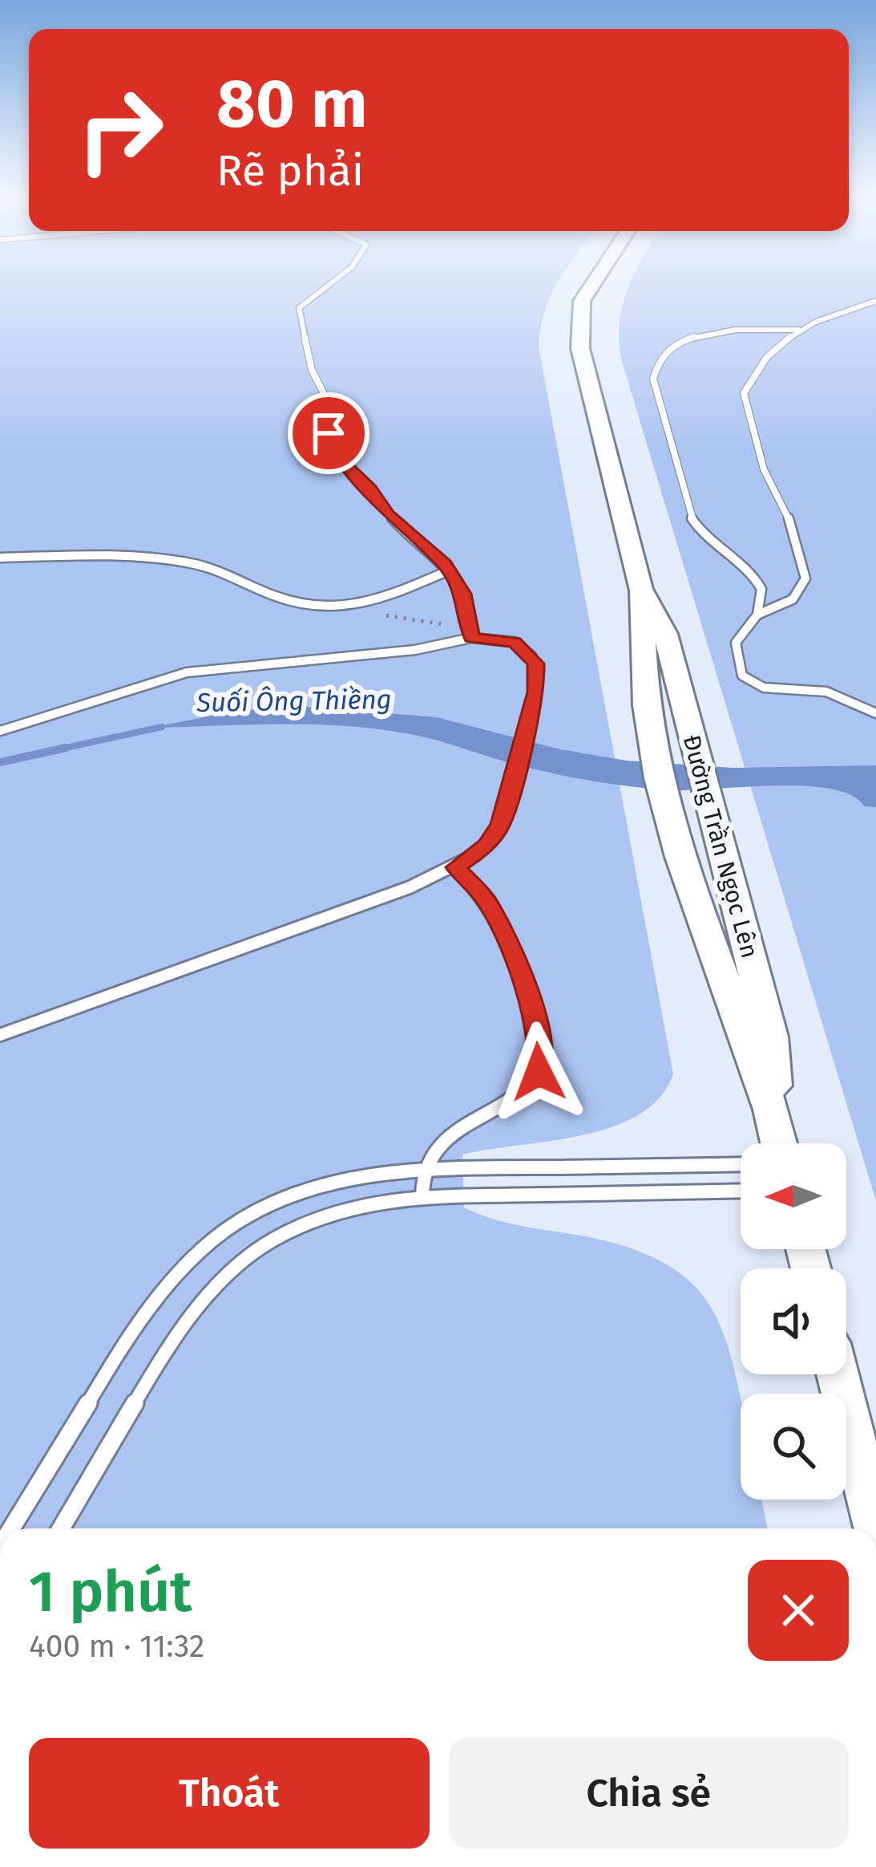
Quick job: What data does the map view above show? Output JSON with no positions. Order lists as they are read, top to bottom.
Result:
{
  "streets": {
    "street": ["Đường Trần Ngọc Lên"]
  },
  "water": ["Suối Ông Thiềng"],
  "north": "left",
  "page": {
    "turn": ["80 m", "Rẽ phải"],
    "heading": ["1 phút", "400 m · 11:32"],
    "buttons": ["Thoát", "Chia sẻ"]
  }
}
